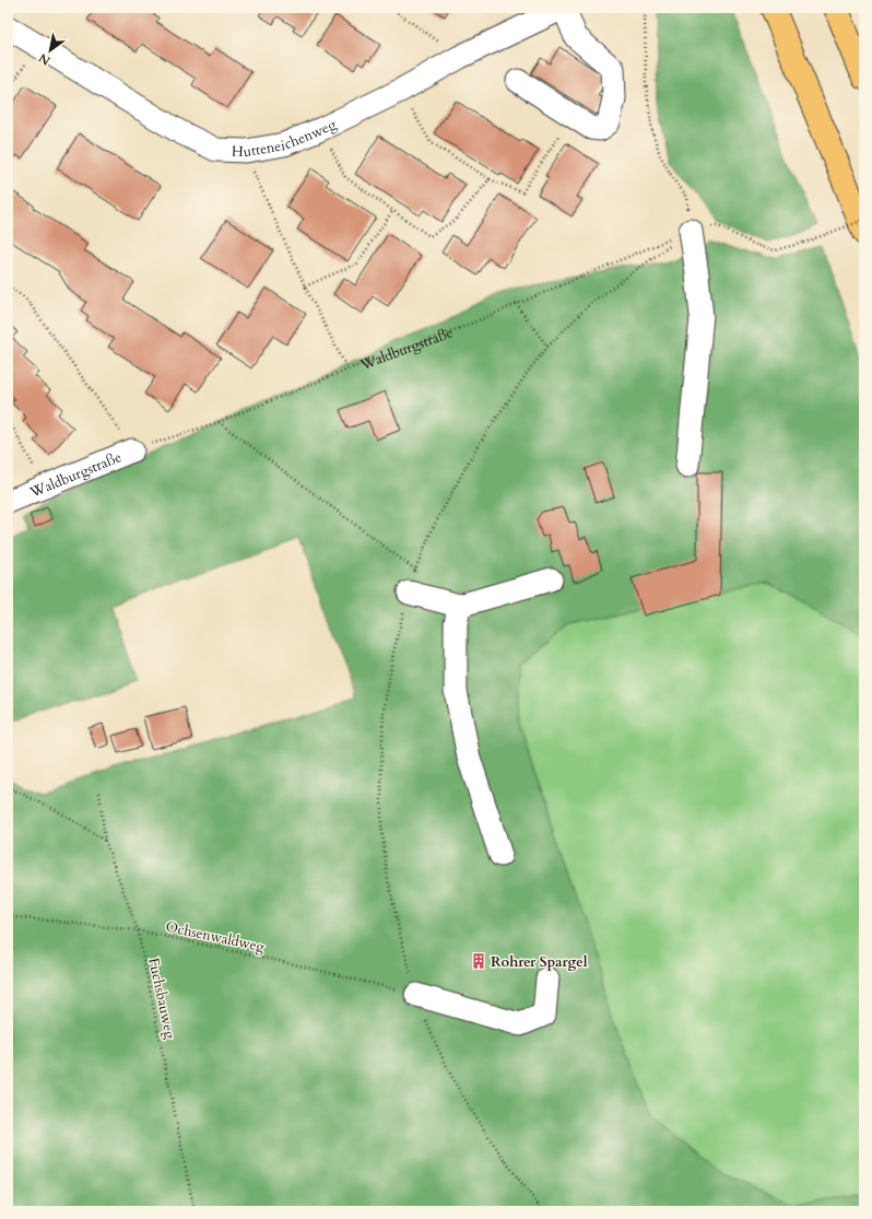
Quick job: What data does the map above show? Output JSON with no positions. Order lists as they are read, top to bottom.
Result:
{
  "streets": {
    "street": ["Hutteneichenweg", "Waldburgstraße"],
    "path": ["Ochsenwaldweg", "Fuchsbauweg"]
  },
  "crossings": [
    ["Ochsenwaldweg", "Fuchsbauweg"]
  ],
  "places": {
    "building": ["Rohrer Spargel"]
  },
  "north": "bottom left"
}
